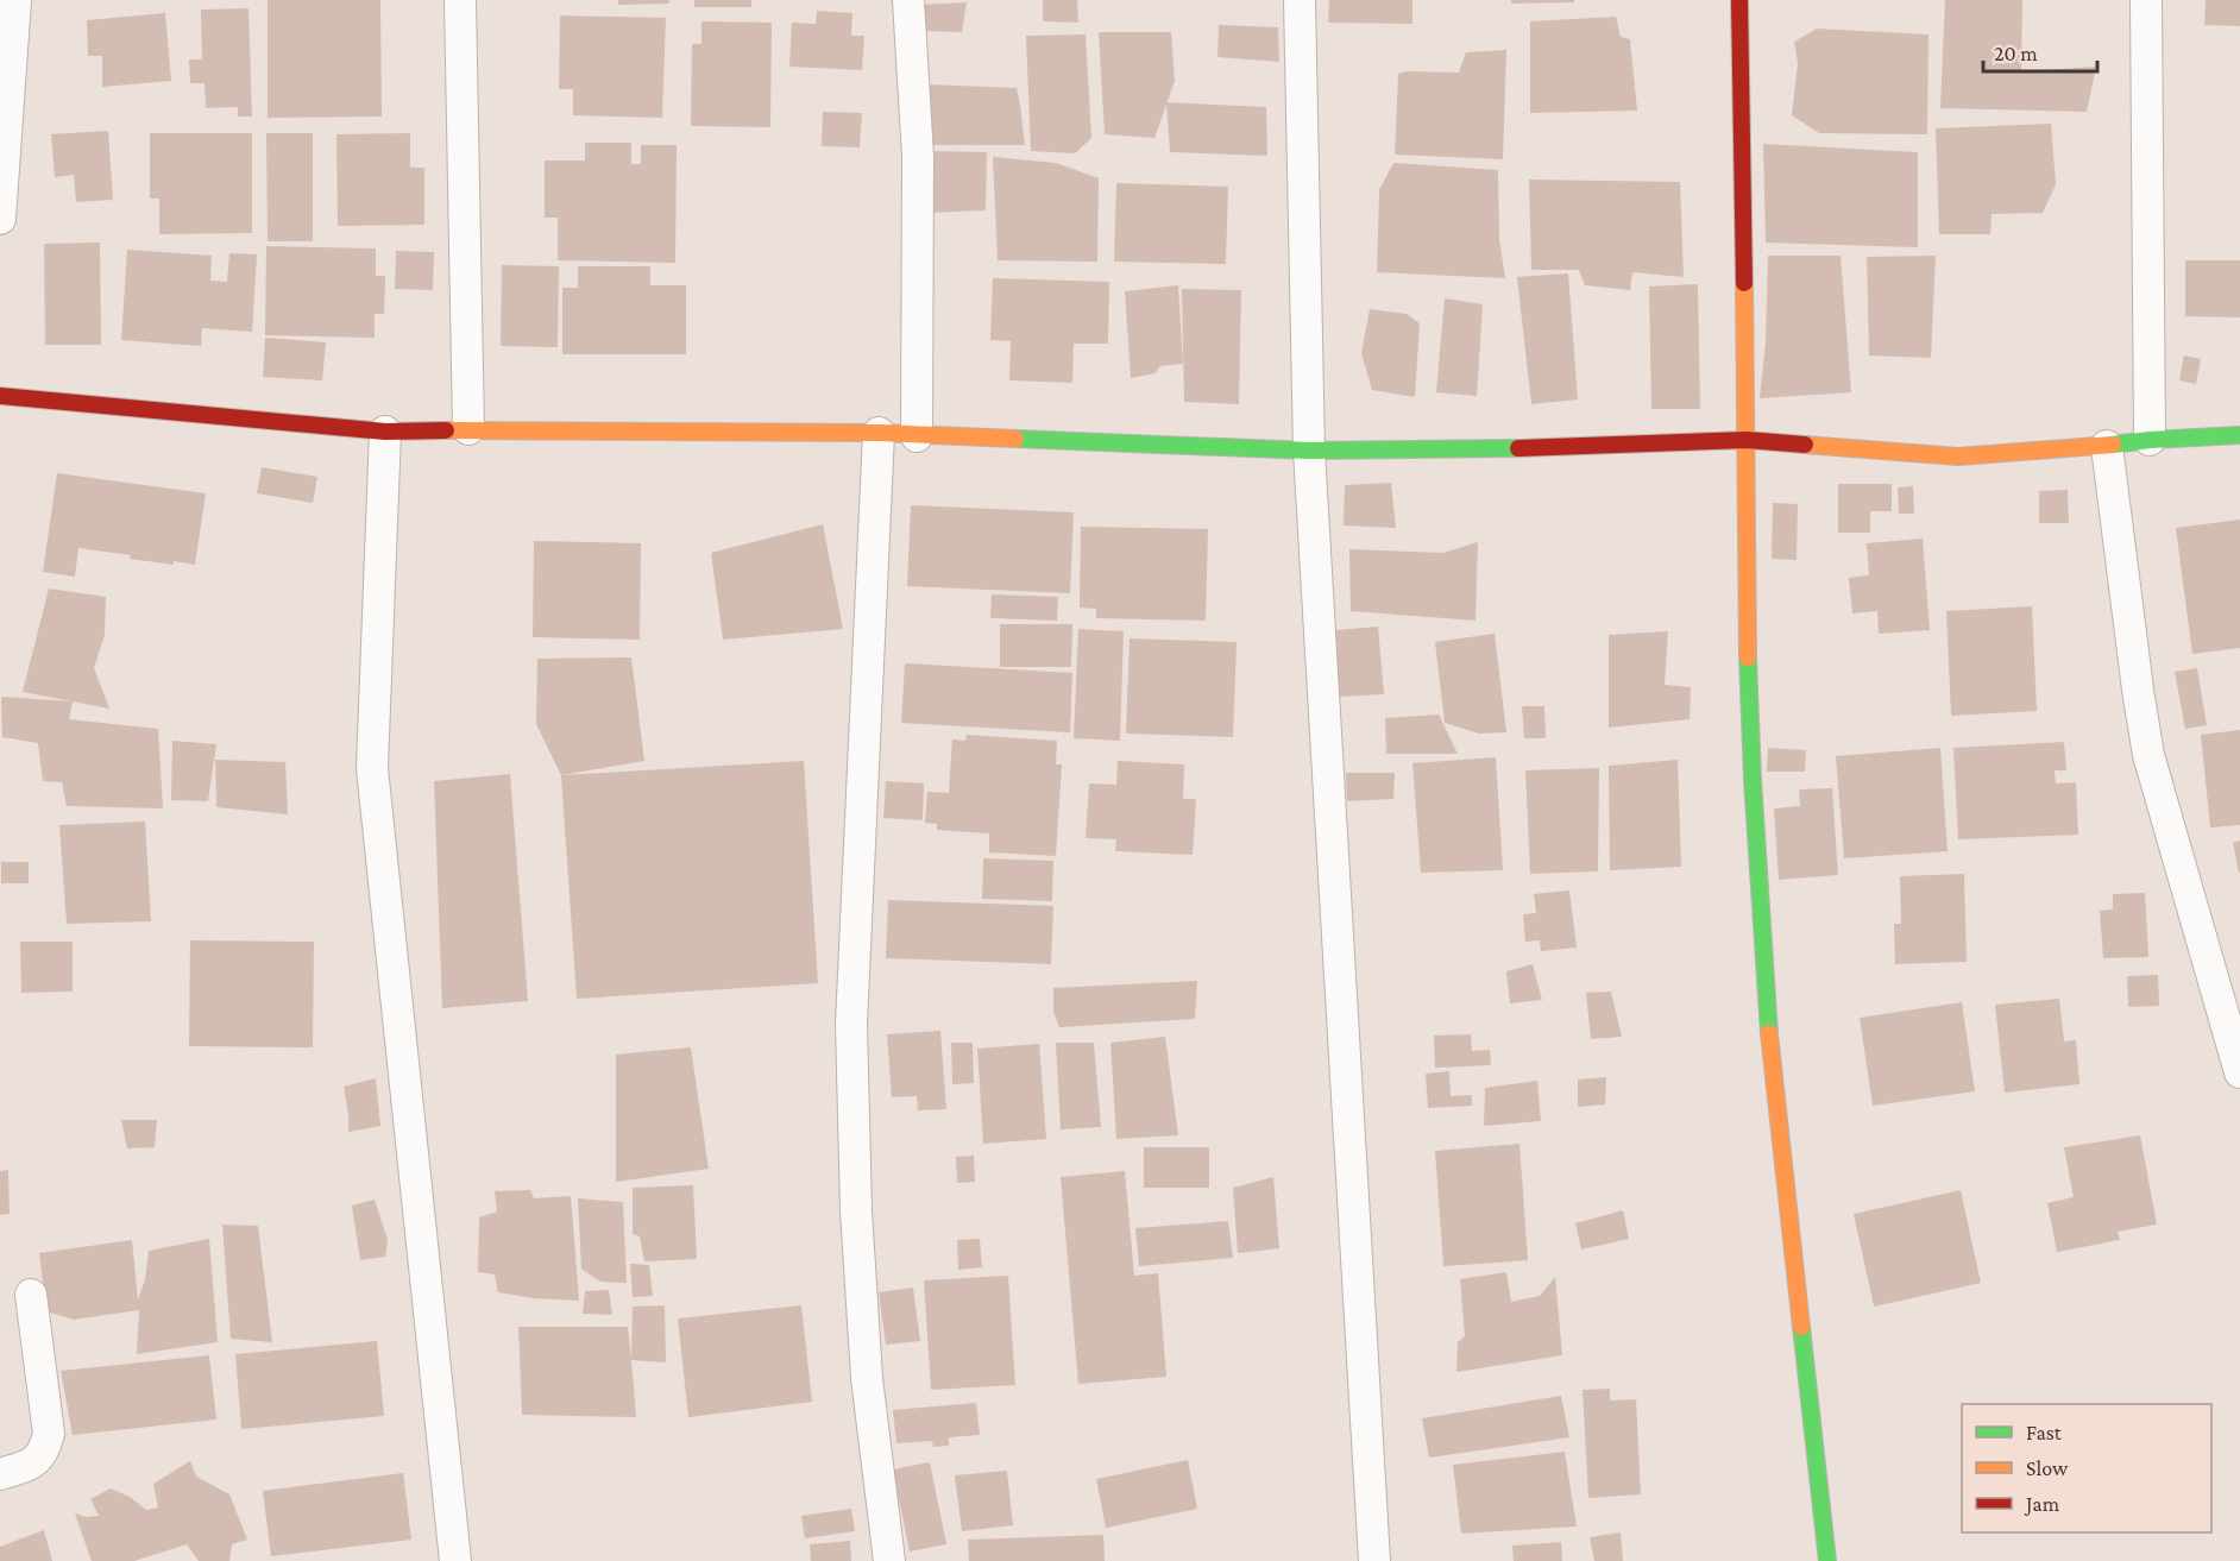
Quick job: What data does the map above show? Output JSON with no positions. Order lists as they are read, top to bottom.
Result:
{
  "legend": ["Fast", "Slow", "Jam"],
  "scale_bar": "20 m"
}
